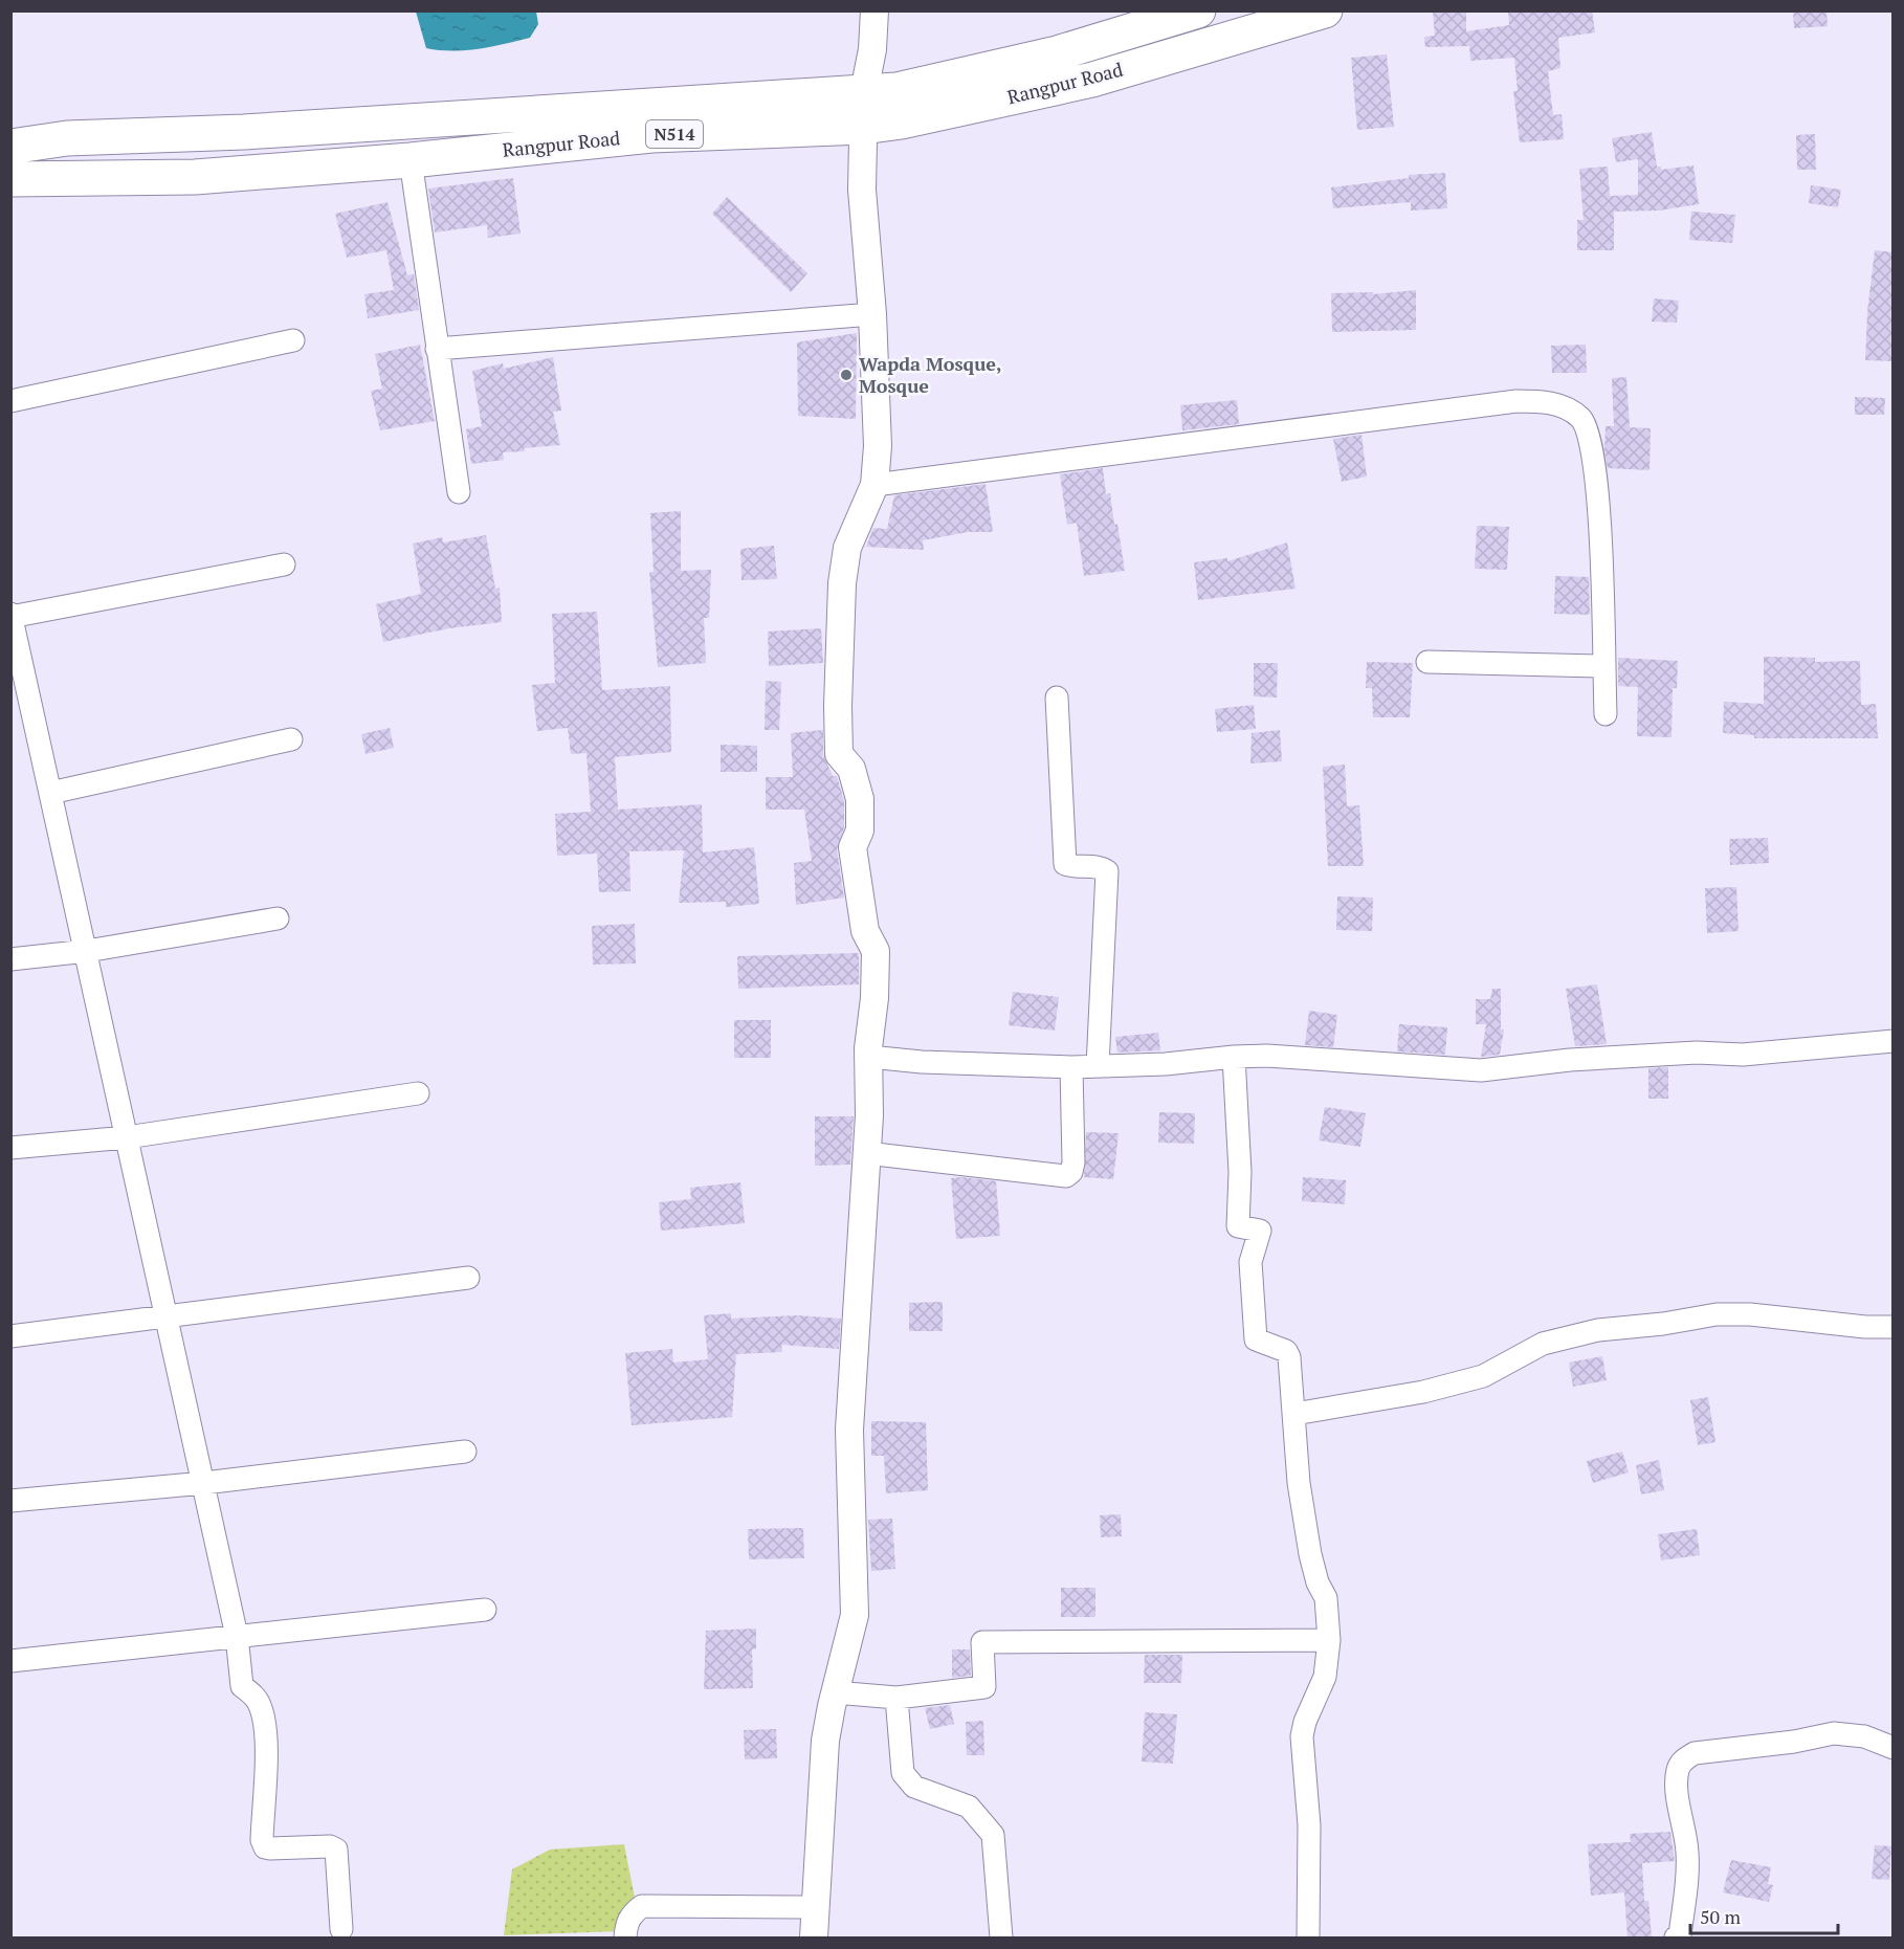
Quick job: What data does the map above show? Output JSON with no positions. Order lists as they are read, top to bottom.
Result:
{
  "streets": {
    "highway": ["Rangpur Road", "N514"]
  },
  "places": ["Wapda Mosque, Mosque"],
  "scale_bar": "50 m"
}
